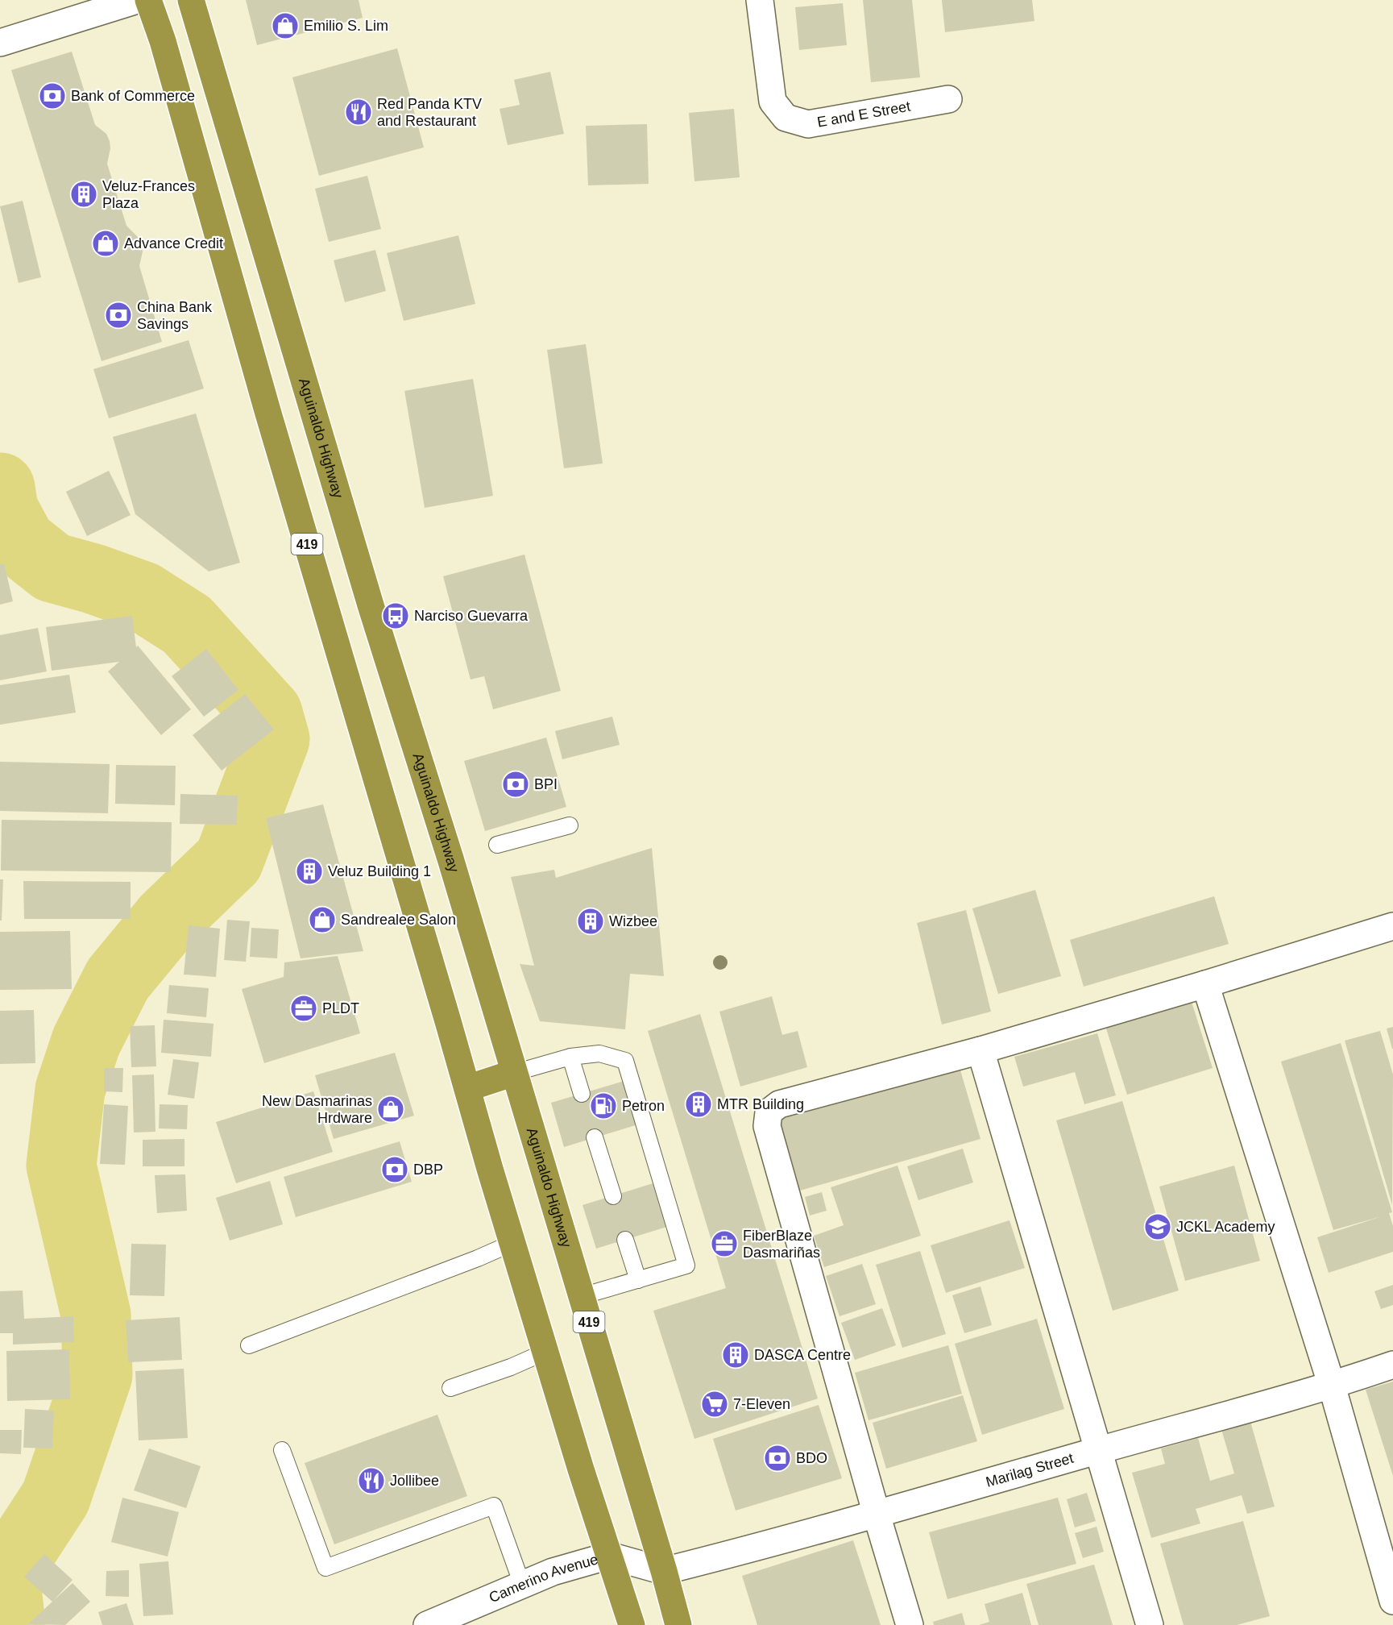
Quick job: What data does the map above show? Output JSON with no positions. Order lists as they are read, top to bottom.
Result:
{
  "streets": {
    "highway": ["Aguinaldo Highway", "419"],
    "street": ["E and E Street", "Marilag Street", "Camerino Avenue"]
  },
  "crossings": [
    ["Aguinaldo Highway", "Marilag Street"],
    ["Aguinaldo Highway", "Camerino Avenue"],
    ["419", "Camerino Avenue"],
    ["Marilag Street", "Camerino Avenue"]
  ],
  "places": {
    "shop": [
      "Emilio S. Lim",
      "Advance Credit",
      "Sandrealee Salon",
      "New Dasmarinas Hrdware"
    ],
    "bank": [
      "Bank of Commerce",
      "China Bank Savings",
      "BPI",
      "DBP",
      "BDO"
    ],
    "restaurant": ["Red Panda KTV and Restaurant", "Jollibee"],
    "building": [
      "Veluz-Frances Plaza",
      "Veluz Building 1",
      "Wizbee",
      "MTR Building",
      "DASCA Centre"
    ],
    "bus stop": ["Narciso Guevarra"],
    "office": ["PLDT", "FiberBlaze Dasmariñas"],
    "fuel station": ["Petron"],
    "school or university": ["JCKL Academy"],
    "supermarket": ["7-Eleven"]
  }
}
